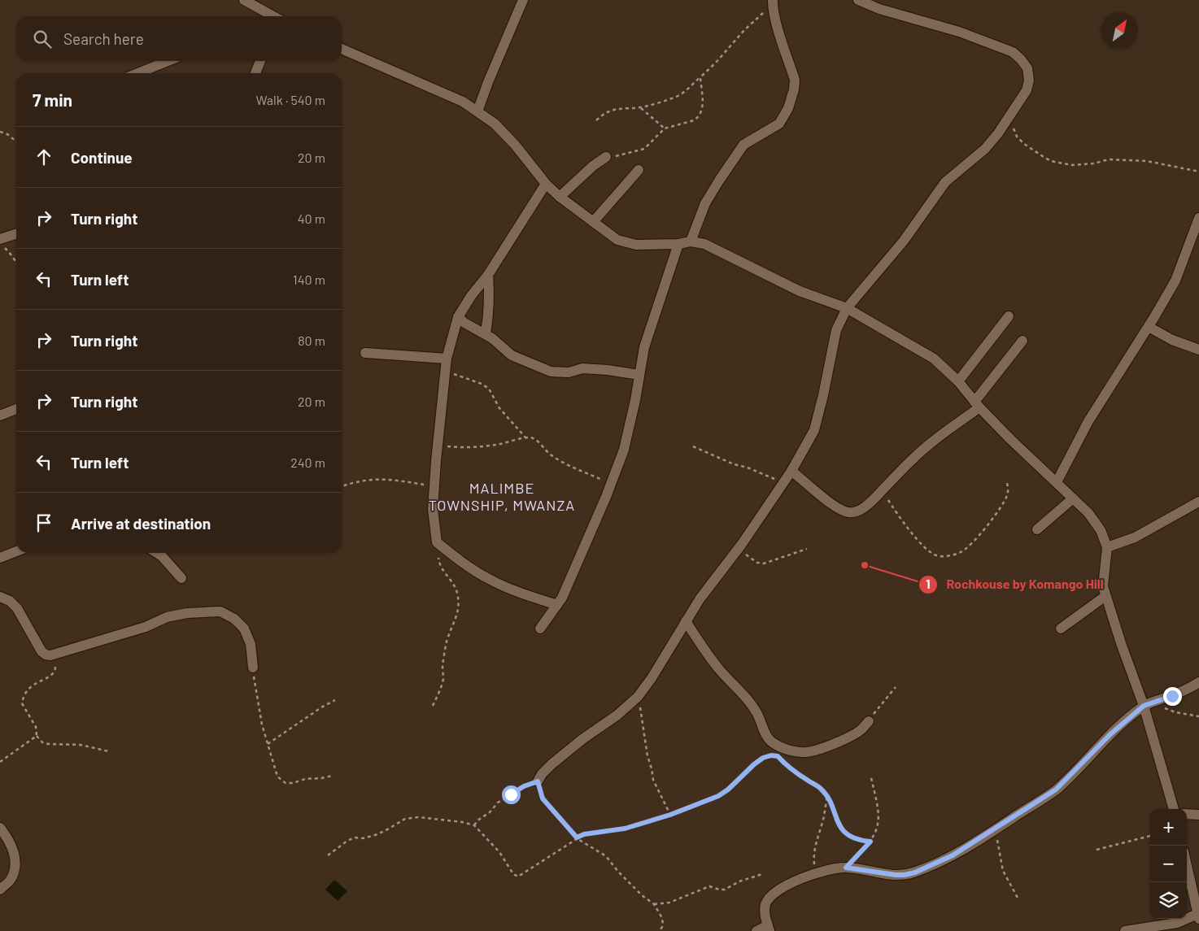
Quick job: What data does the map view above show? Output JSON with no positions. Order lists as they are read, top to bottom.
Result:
{
  "districts": ["MALIMBE TOWNSHIP, MWANZA"],
  "places": ["Rochkouse by Komango Hill"],
  "north": "top right",
  "page": {
    "search": "Search here",
    "heading": ["7 min", "Walk · 540 m"],
    "list": [
      ["Continue", "20 m"],
      ["Turn right", "40 m"],
      ["Turn left", "140 m"],
      ["Turn right", "80 m"],
      ["Turn right", "20 m"],
      ["Turn left", "240 m"],
      "Arrive at destination"
    ],
    "map_buttons": ["+", "−"]
  }
}
